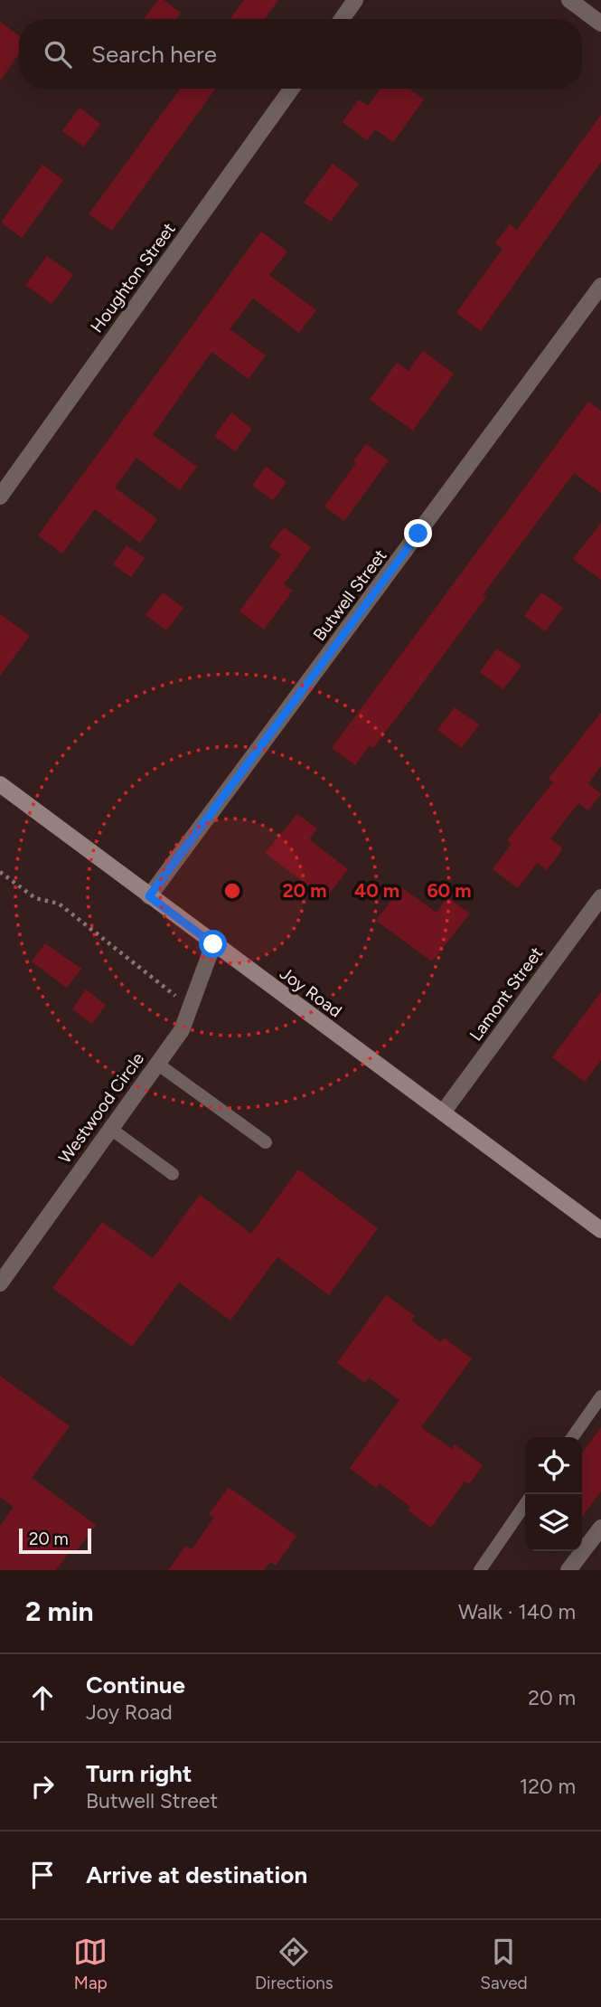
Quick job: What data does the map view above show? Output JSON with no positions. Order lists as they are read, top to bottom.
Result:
{
  "streets": {
    "street": [
      "Houghton Street",
      "Butwell Street",
      "Joy Road",
      "Lamont Street",
      "Westwood Circle"
    ]
  },
  "crossings": [
    ["Butwell Street", "Joy Road"],
    ["Joy Road", "Lamont Street"],
    ["Joy Road", "Westwood Circle"]
  ],
  "scale_bar": "20 m",
  "page": {
    "search": "Search here",
    "scale": "20 m",
    "heading": ["2 min", "Walk · 140 m"],
    "list": [
      ["Continue", "Joy Road", "20 m"],
      ["Turn right", "Butwell Street", "120 m"],
      "Arrive at destination"
    ],
    "nav": ["Map", "Directions", "Saved"]
  },
  "rings": ["20 m", "40 m", "60 m"]
}
